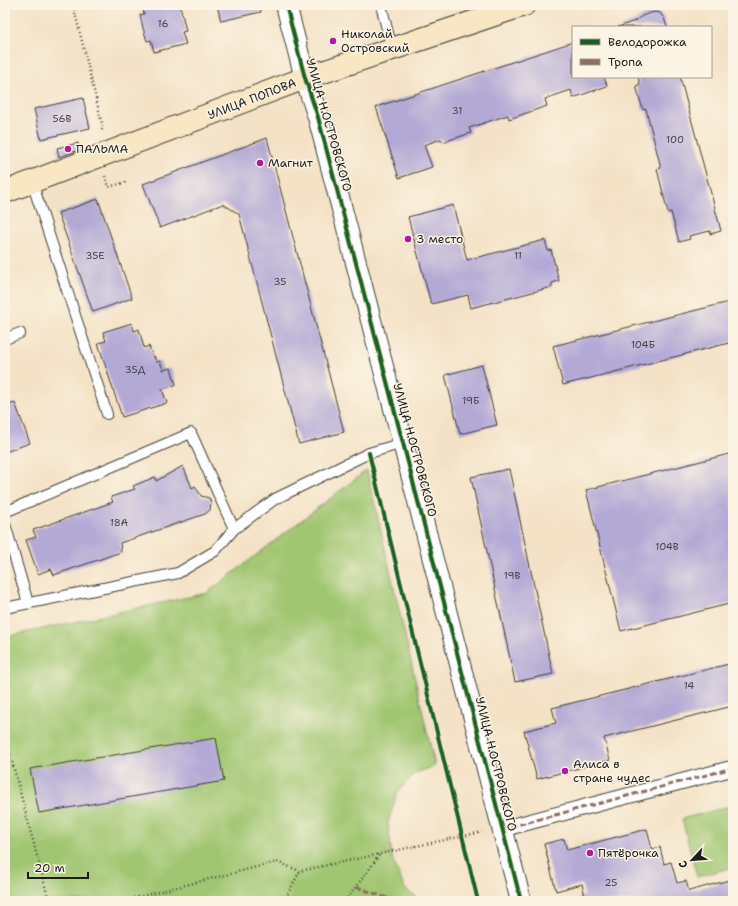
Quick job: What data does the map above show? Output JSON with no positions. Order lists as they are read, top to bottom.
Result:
{
  "streets": {
    "main road": ["УЛИЦА ПОПОВА"],
    "street": ["УЛИЦА Н.ОСТРОВСКОГО"]
  },
  "crossings": [
    ["УЛИЦА ПОПОВА", "УЛИЦА Н.ОСТРОВСКОГО"]
  ],
  "places": [
    "Николай Островский",
    "ПАЛЬМА",
    "Магнит",
    "3 место",
    "Алиса в стране чудес",
    "Пятёрочка"
  ],
  "house_numbers": [
    "16",
    "31",
    "56В",
    "100",
    "35Е",
    "11",
    "35",
    "104Б",
    "35Д",
    "19Б",
    "18А",
    "104В",
    "19В",
    "14",
    "25"
  ],
  "legend": ["Велодорожка", "Тропа"],
  "scale_bar": "20 m",
  "north": "bottom left"
}
